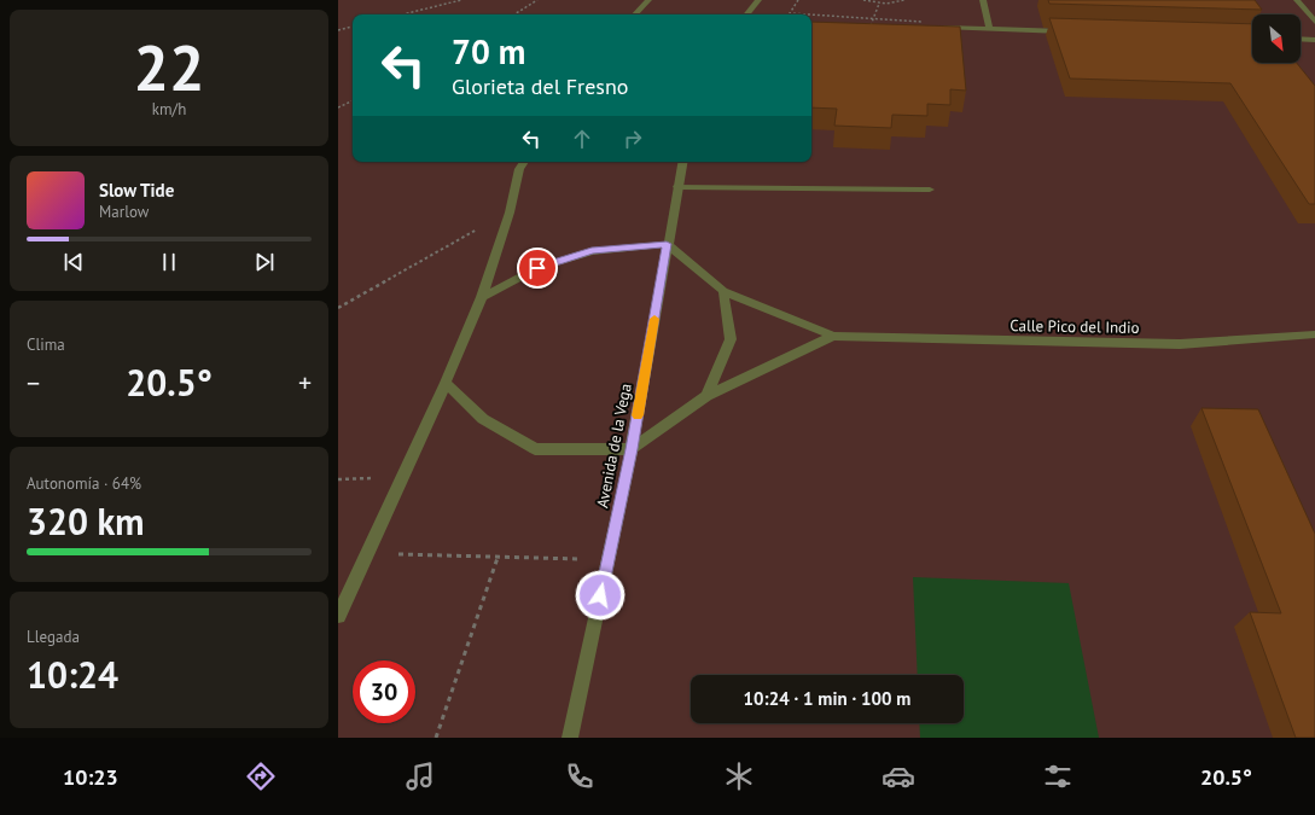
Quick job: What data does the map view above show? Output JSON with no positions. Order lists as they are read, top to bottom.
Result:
{
  "streets": {
    "street": ["Calle Pico del Indio", "Avenida de la Vega"]
  },
  "crossings": [
    ["Calle Pico del Indio", "Avenida de la Vega"]
  ],
  "north": "bottom right",
  "page": {
    "tile": [
      ["22", "km/h"],
      "Clima",
      ["Autonomía · 64%", "320 km"],
      ["Llegada", "10:24"]
    ],
    "turn": ["70 m", "Glorieta del Fresno"],
    "song": ["Slow Tide", "Marlow"],
    "heat": ["−", "20.5°", "+"],
    "limit": "30",
    "trip": "10:24 · 1 min · 100 m",
    "tabs": ["10:23", "20.5°"]
  }
}
